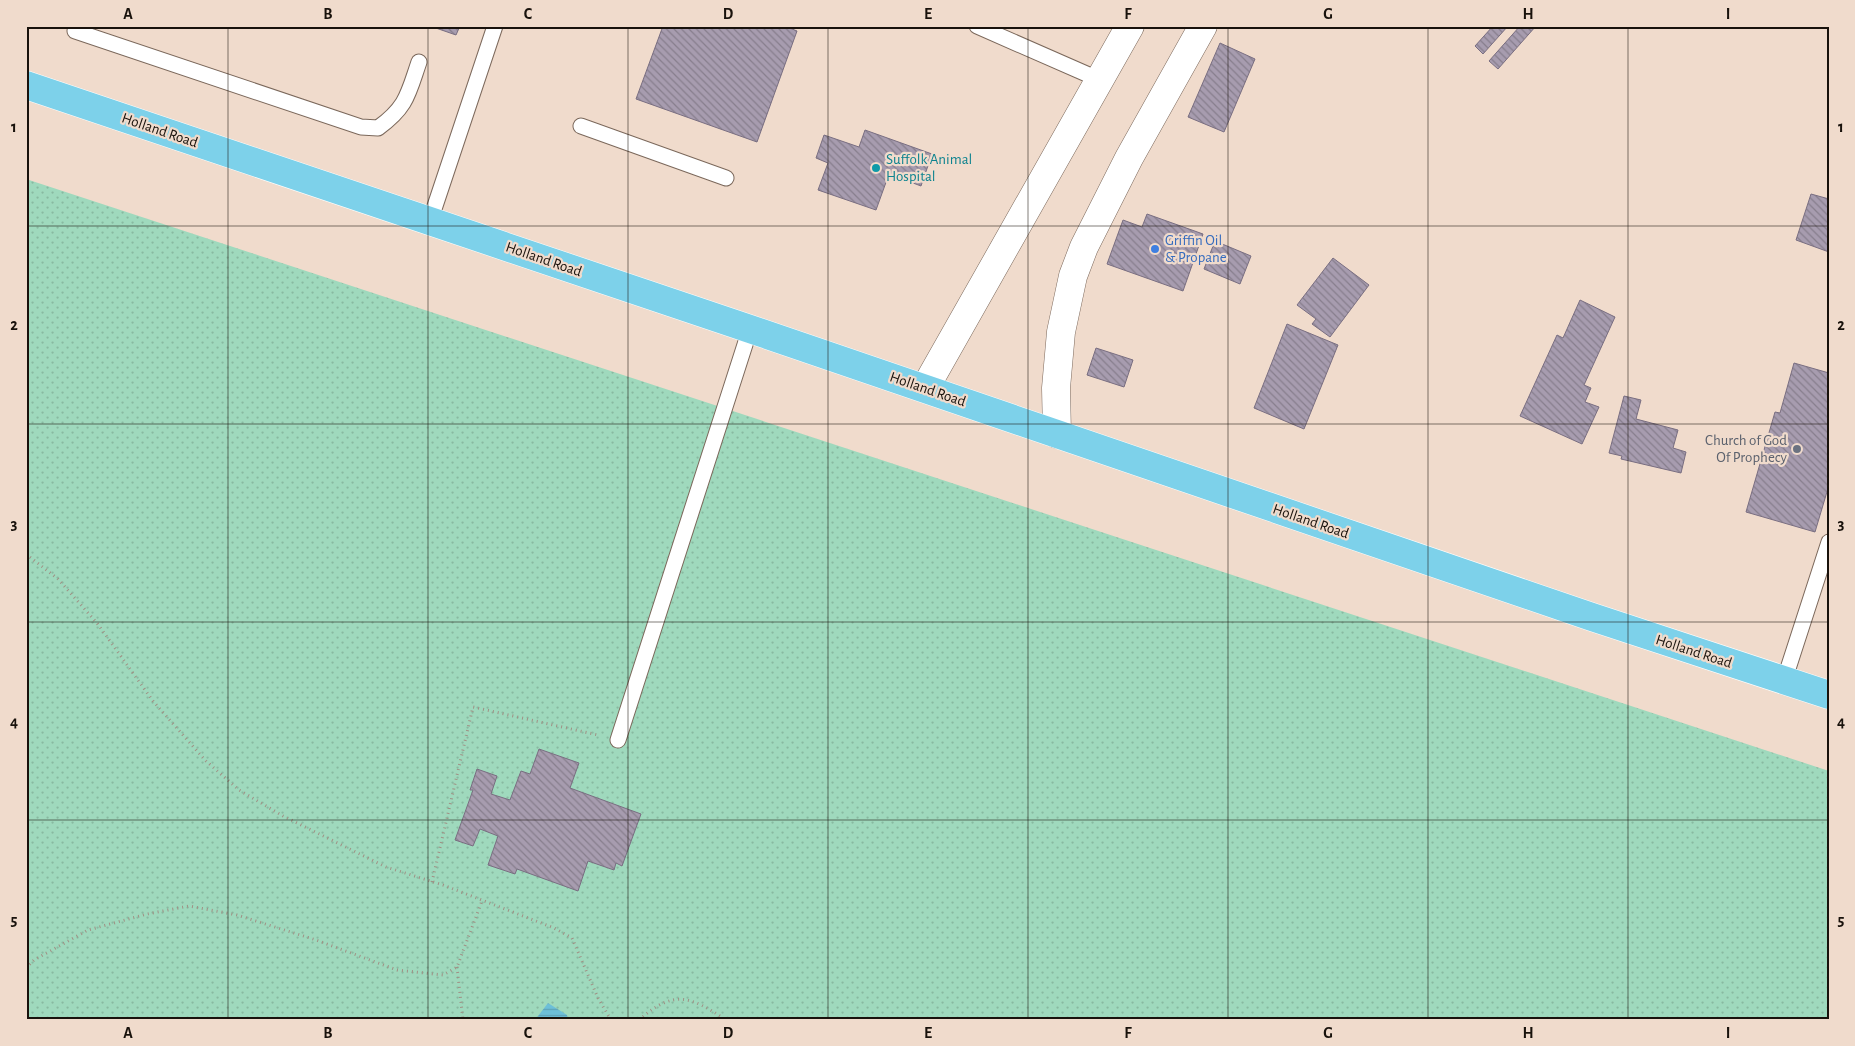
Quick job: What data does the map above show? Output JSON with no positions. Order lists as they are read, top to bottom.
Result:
{
  "streets": {
    "main road": ["Holland Road"]
  },
  "places": ["Suffolk Animal Hospital", "Griffin Oil & Propane", "Church of God Of Prophecy"],
  "grid": {
    "columns": [
      "A",
      "B",
      "C",
      "D",
      "E",
      "F",
      "G",
      "H",
      "I"
    ],
    "rows": [
      "1",
      "2",
      "3",
      "4",
      "5"
    ]
  }
}
